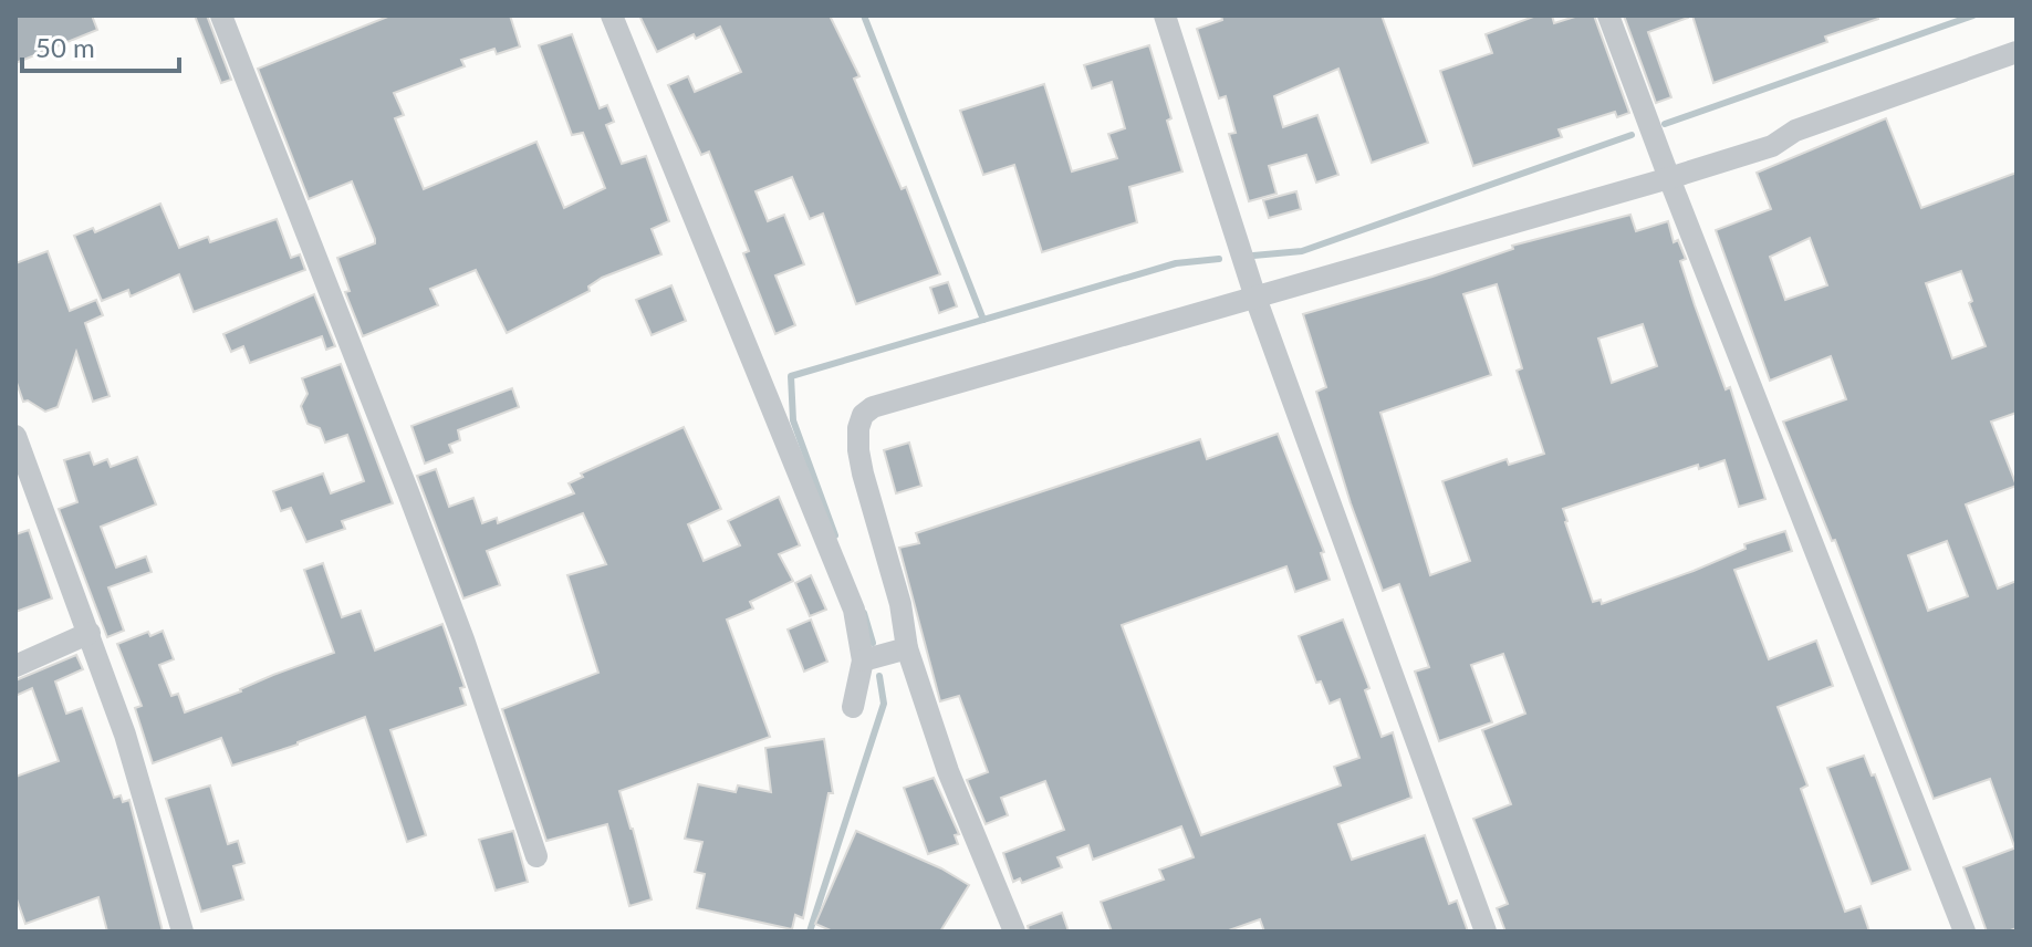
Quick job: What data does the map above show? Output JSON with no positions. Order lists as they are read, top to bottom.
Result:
{
  "scale_bar": "50 m"
}
